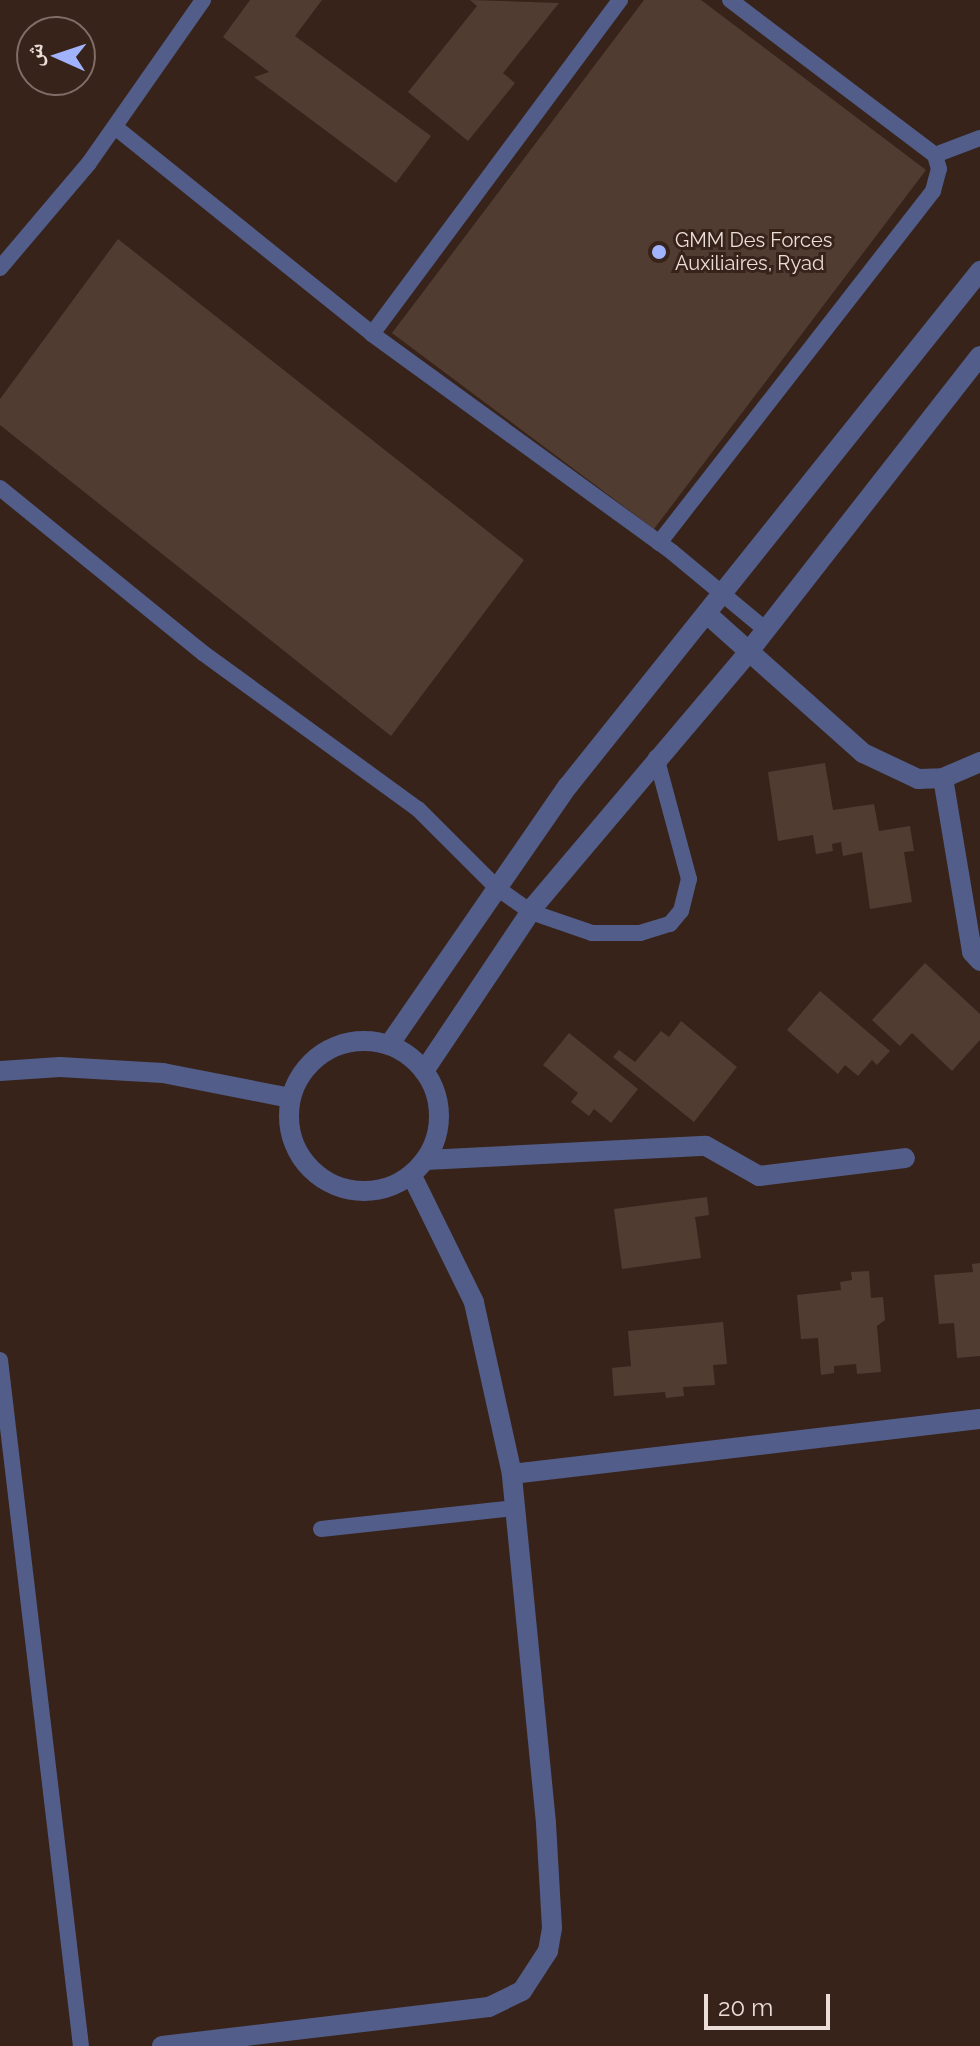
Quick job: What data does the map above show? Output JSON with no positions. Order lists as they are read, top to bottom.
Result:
{
  "places": ["GMM Des Forces Auxiliaires, Ryad"],
  "scale_bar": "20 m",
  "north": "left"
}
